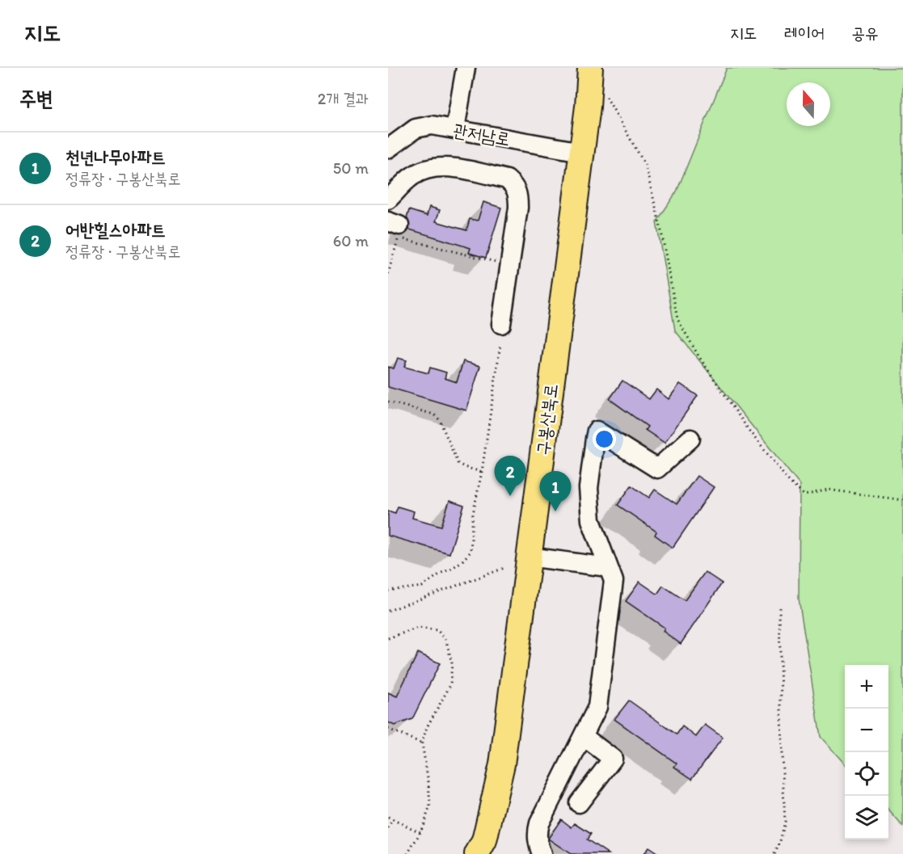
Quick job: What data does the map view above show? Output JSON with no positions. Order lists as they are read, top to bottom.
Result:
{
  "streets": {
    "main road": ["구봉산북로"],
    "street": ["관저남로"]
  },
  "crossings": [
    ["관저남로", "구봉산북로"]
  ],
  "north": "top",
  "page": {
    "header": "지도",
    "nav": ["지도", "레이어", "공유"],
    "heading": ["주변", "2개 결과"],
    "list": [
      {
        "mark": "1",
        "name": "천년나무아파트",
        "note": "정류장 · 구봉산북로",
        "value": "50 m"
      },
      {
        "mark": "2",
        "name": "어반힐스아파트",
        "note": "정류장 · 구봉산북로",
        "value": "60 m"
      }
    ],
    "pins": ["2", "1"],
    "map_buttons": ["+", "−"]
  }
}
